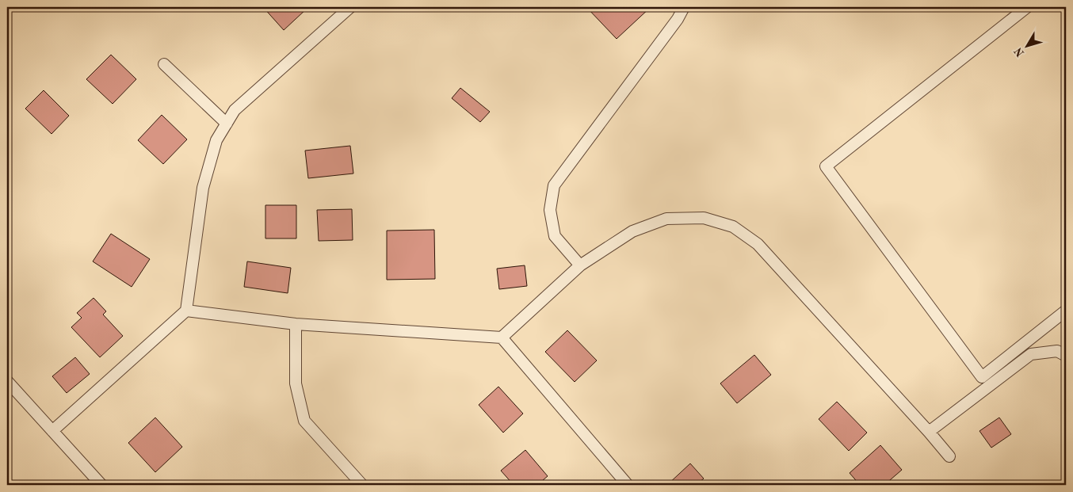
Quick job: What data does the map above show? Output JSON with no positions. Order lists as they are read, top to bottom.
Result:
{
  "north": "bottom left"
}
